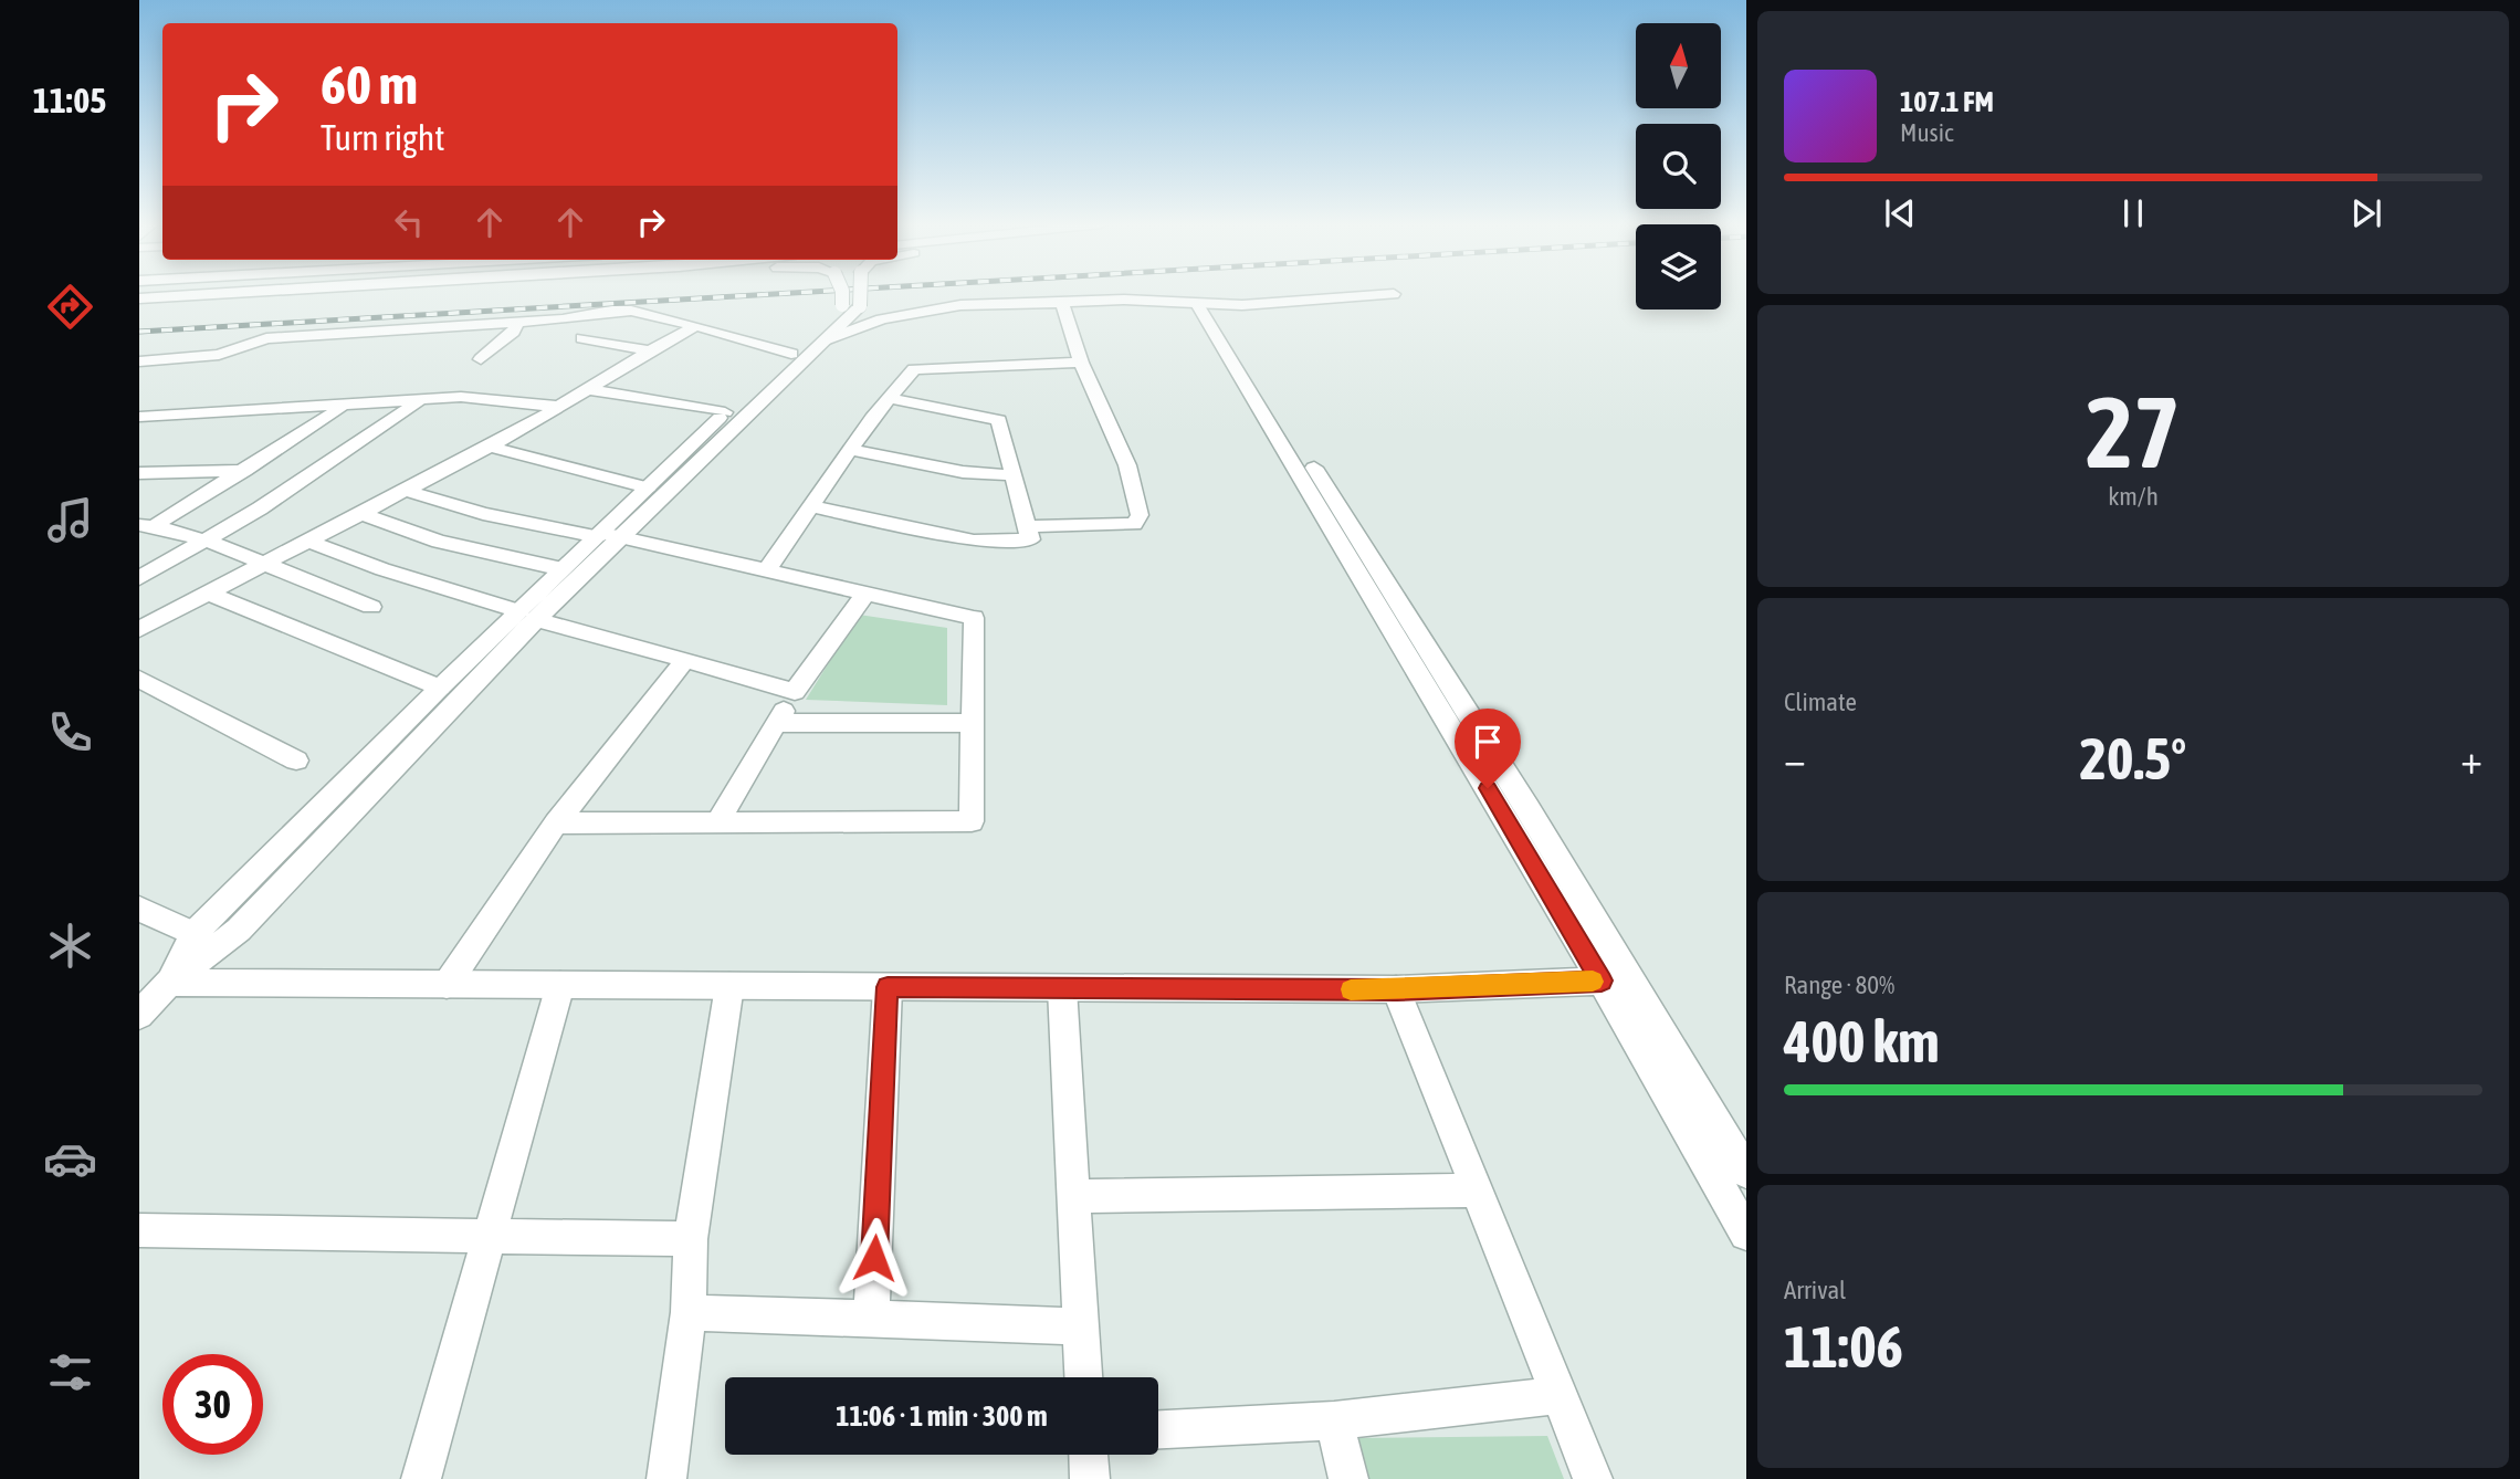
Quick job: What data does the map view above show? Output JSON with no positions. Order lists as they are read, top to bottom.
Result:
{
  "north": "top",
  "page": {
    "tabs": "11:05",
    "turn": ["60 m", "Turn right"],
    "song": ["107.1 FM", "Music"],
    "tile": [
      ["27", "km/h"],
      "Climate",
      ["Range · 80%", "400 km"],
      ["Arrival", "11:06"]
    ],
    "heat": ["−", "20.5°", "+"],
    "limit": "30",
    "trip": "11:06 · 1 min · 300 m"
  }
}
